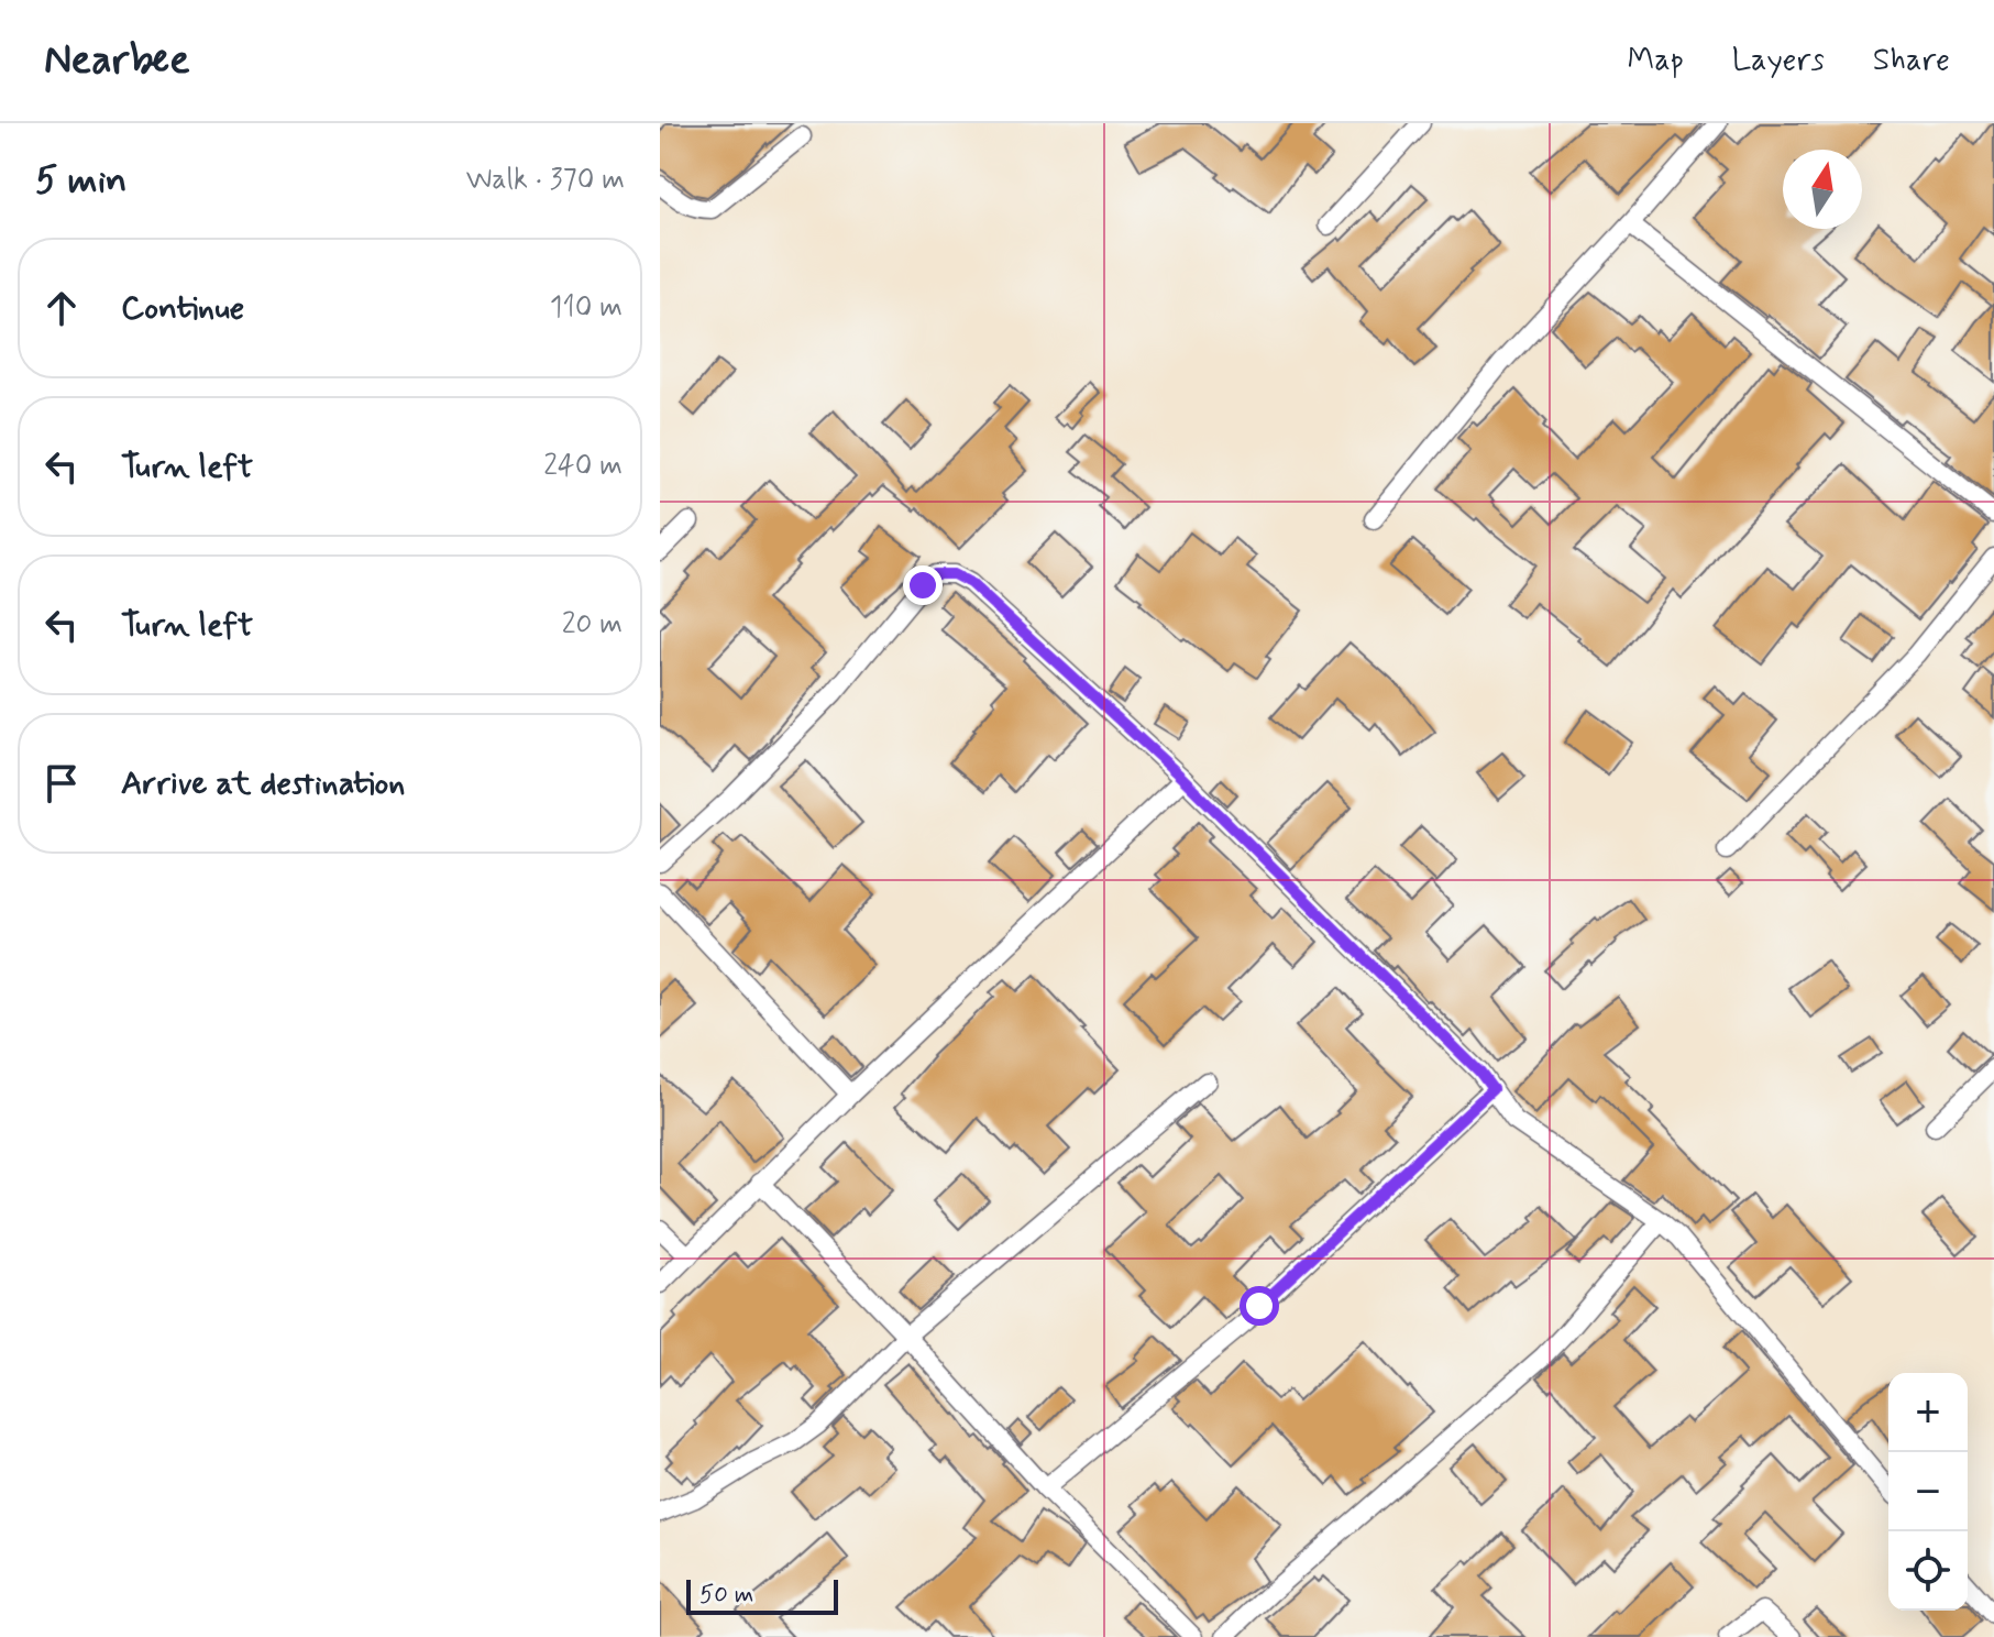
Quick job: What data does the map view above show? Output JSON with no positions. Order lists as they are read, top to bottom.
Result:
{
  "scale_bar": "50 m",
  "north": "top",
  "page": {
    "header": "Nearbee",
    "nav": ["Map", "Layers", "Share"],
    "heading": ["5 min", "Walk · 370 m"],
    "list": [
      ["Continue", "110 m"],
      ["Turn left", "240 m"],
      ["Turn left", "20 m"],
      "Arrive at destination"
    ],
    "map_buttons": ["+", "−"],
    "scale": "50 m"
  }
}
